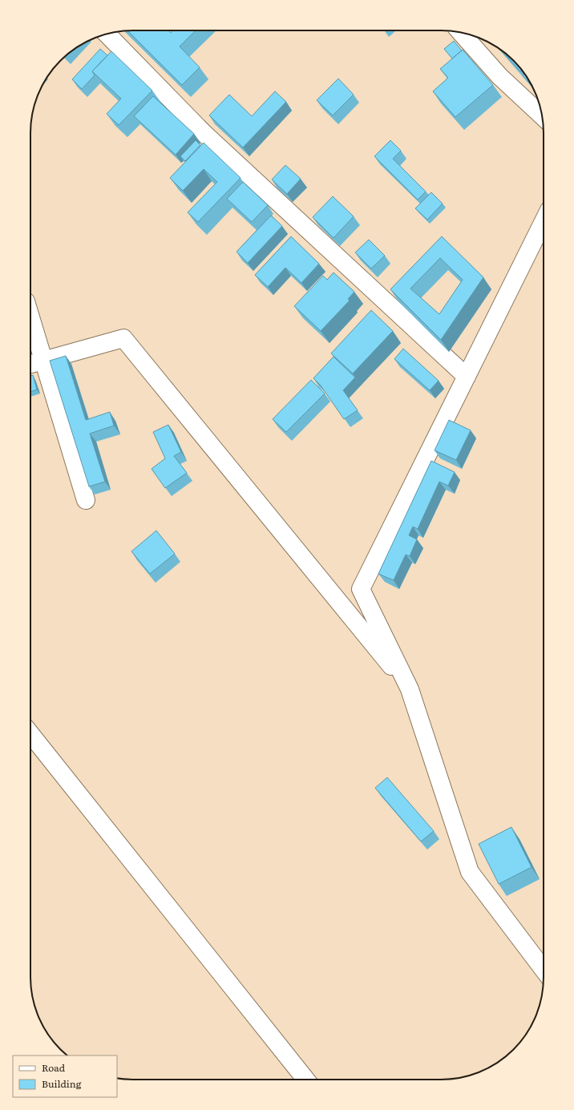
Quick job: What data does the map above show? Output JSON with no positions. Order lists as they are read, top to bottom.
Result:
{
  "legend": ["Road", "Building"]
}
